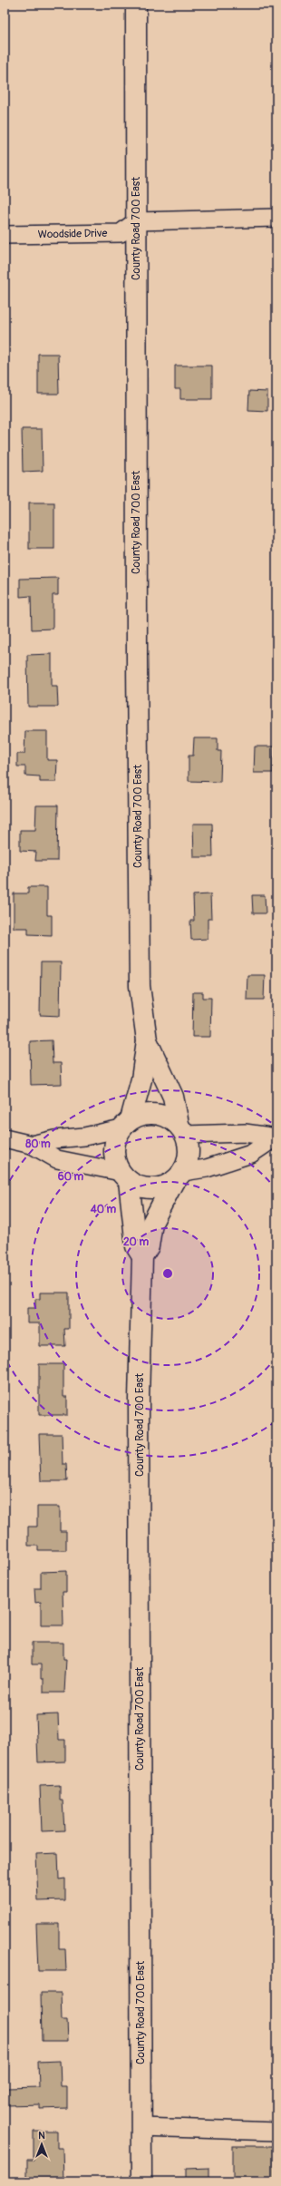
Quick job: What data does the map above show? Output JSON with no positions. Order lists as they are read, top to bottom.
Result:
{
  "streets": {
    "main road": ["County Road 700 East"],
    "street": ["Woodside Drive"]
  },
  "crossings": [
    ["County Road 700 East", "Woodside Drive"]
  ],
  "north": "top",
  "rings": [
    "80 m",
    "60 m",
    "40 m",
    "20 m"
  ]
}
